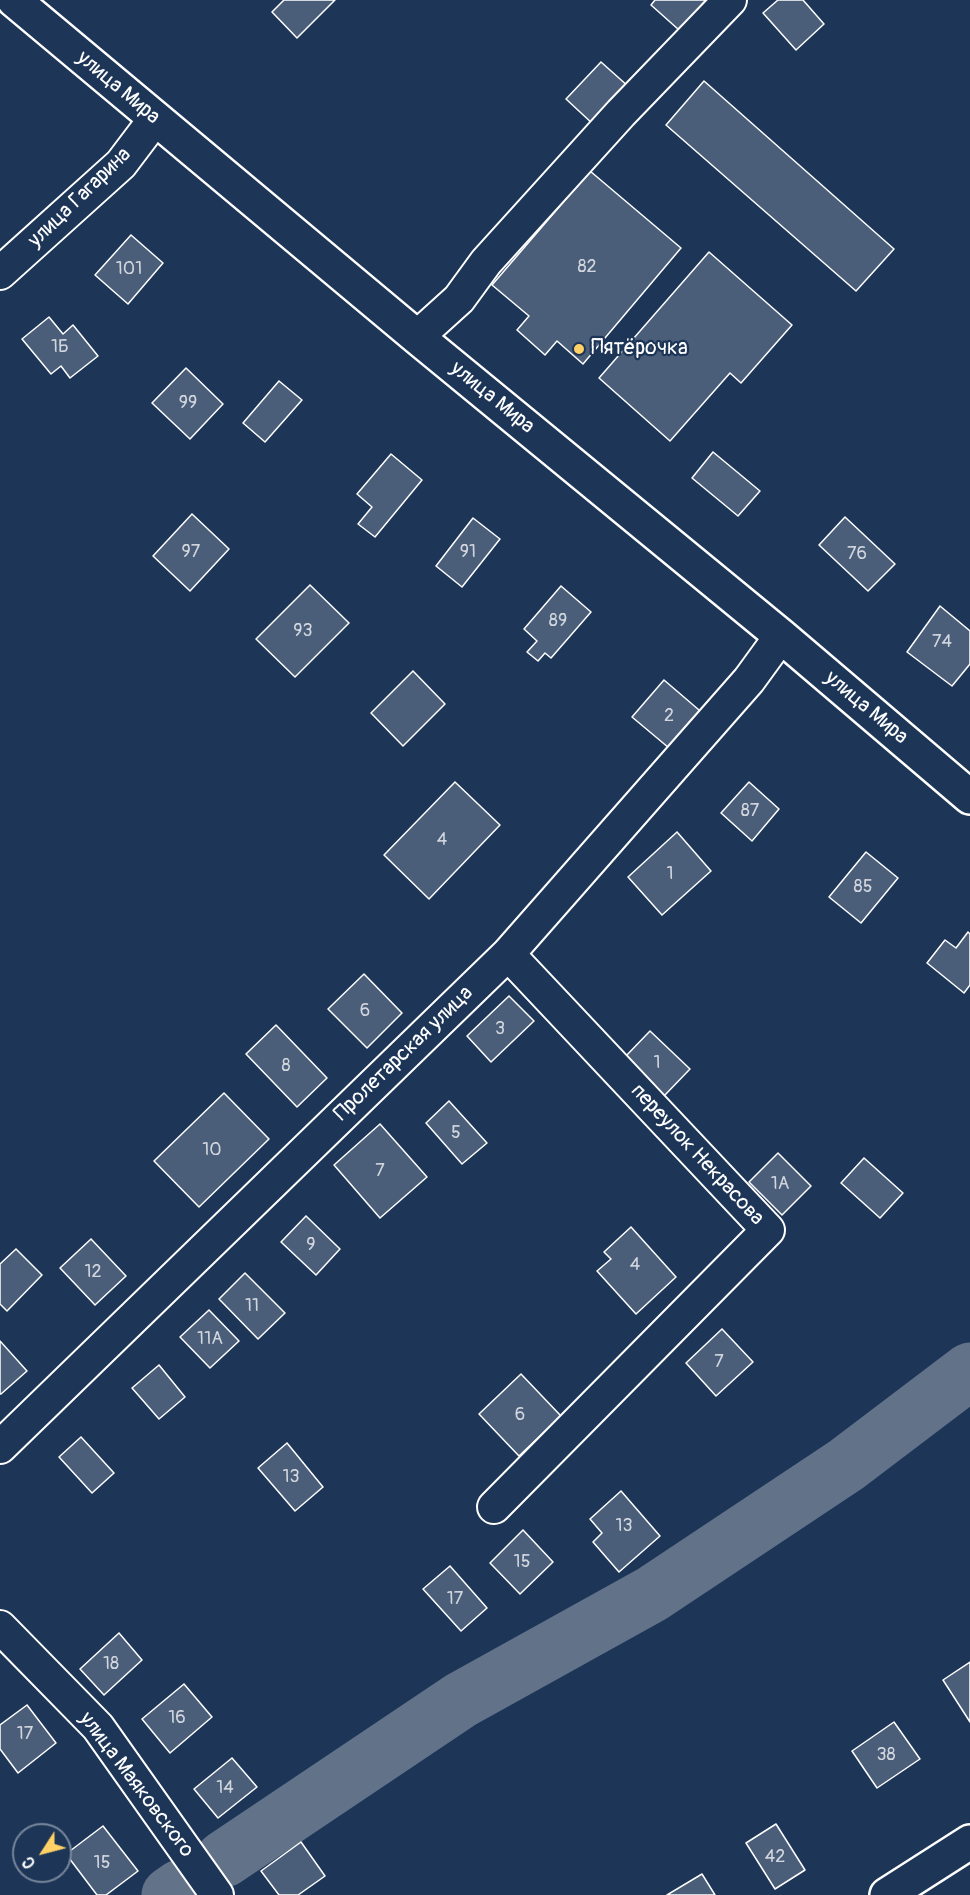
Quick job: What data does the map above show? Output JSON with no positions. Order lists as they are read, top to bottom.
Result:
{
  "streets": {
    "main road": ["улица Мира"],
    "street": [
      "улица Гагарина",
      "Пролетарская улица",
      "переулок Некрасова",
      "улица Маяковского"
    ]
  },
  "crossings": [
    ["улица Мира", "улица Гагарина"],
    ["улица Мира", "Пролетарская улица"],
    ["Пролетарская улица", "переулок Некрасова"]
  ],
  "places": ["Пятёрочка"],
  "house_numbers": [
    "82",
    "101",
    "1Б",
    "99",
    "97",
    "91",
    "76",
    "89",
    "93",
    "74",
    "2",
    "87",
    "4",
    "1",
    "85",
    "6",
    "3",
    "1",
    "8",
    "5",
    "10",
    "7",
    "1А",
    "9",
    "4",
    "12",
    "11",
    "11А",
    "7",
    "6",
    "13",
    "13",
    "15",
    "17",
    "18",
    "16",
    "17",
    "38",
    "14",
    "42",
    "15"
  ],
  "north": "bottom left"
}
